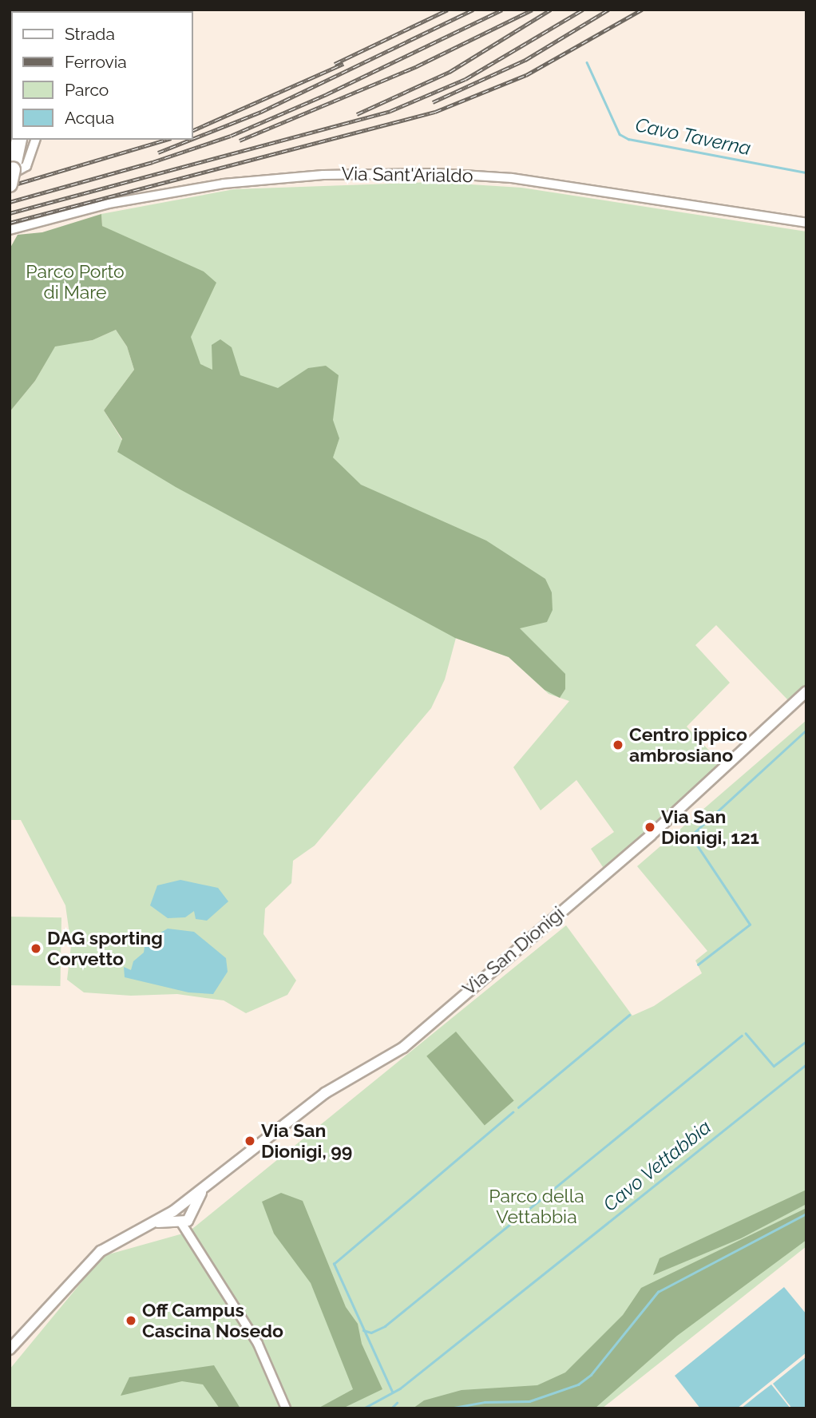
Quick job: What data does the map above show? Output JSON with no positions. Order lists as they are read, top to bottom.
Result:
{
  "streets": {
    "street": ["Via Sant'Arialdo", "Via San Dionigi"]
  },
  "water": ["Cavo Taverna", "Cavo Vettabbia"],
  "parks": ["Parco Porto di Mare", "Parco della Vettabbia"],
  "places": [
    "Centro ippico ambrosiano",
    "Via San Dionigi, 121",
    "DAG sporting Corvetto",
    "Via San Dionigi, 99",
    "Off Campus Cascina Nosedo"
  ],
  "legend": [
    "Strada",
    "Ferrovia",
    "Parco",
    "Acqua"
  ]
}
